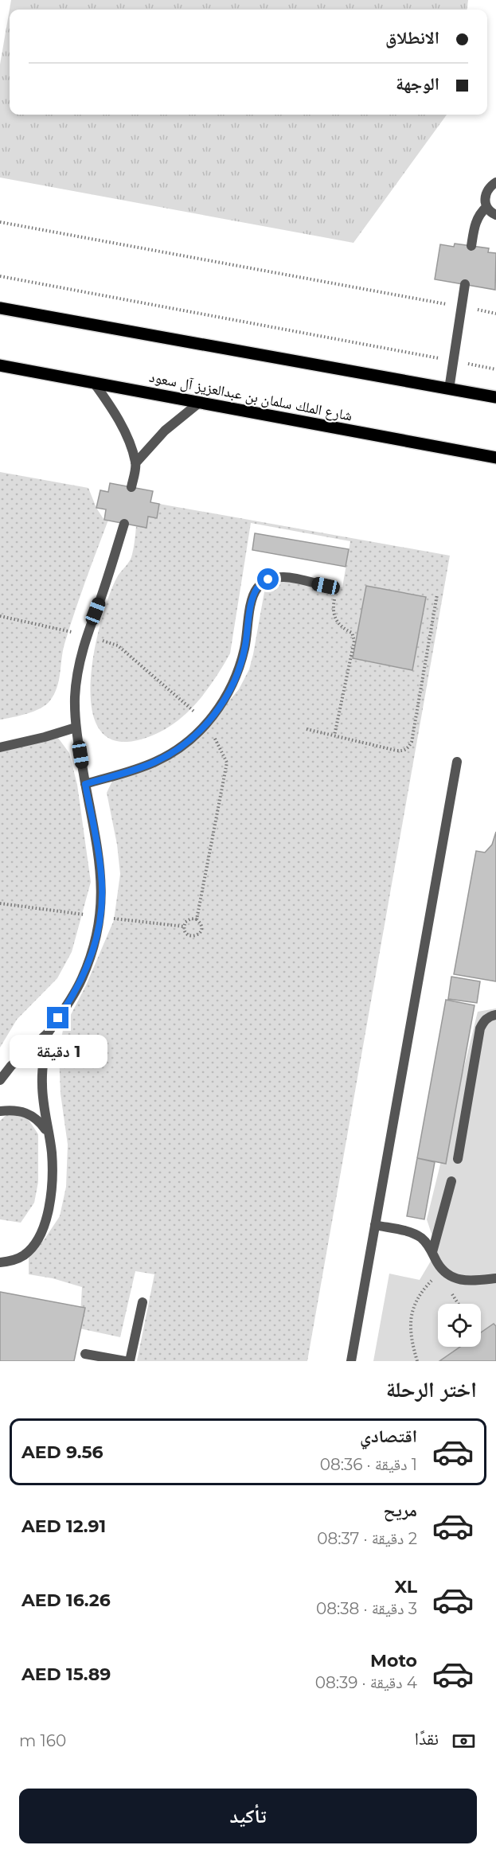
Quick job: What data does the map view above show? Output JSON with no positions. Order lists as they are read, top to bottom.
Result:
{
  "streets": {
    "main road": ["شارع الملك سلمان بن عبدالعزيز آل سعود"]
  },
  "page": {
    "banner": ["الانطلاق", "الوجهة"],
    "bubble": "1 دقيقة",
    "heading": "اختر الرحلة",
    "list": [
      {
        "name": "اقتصادي",
        "note": "1 دقيقة · 08:36",
        "value": "AED 9.56"
      },
      {
        "name": "مريح",
        "note": "2 دقيقة · 08:37",
        "value": "AED 12.91"
      },
      {
        "name": "XL",
        "note": "3 دقيقة · 08:38",
        "value": "AED 16.26"
      },
      {
        "name": "Moto",
        "note": "4 دقيقة · 08:39",
        "value": "AED 15.89"
      }
    ],
    "pay": ["نقدًا", "160 m"],
    "buttons": "تأكيد"
  }
}
